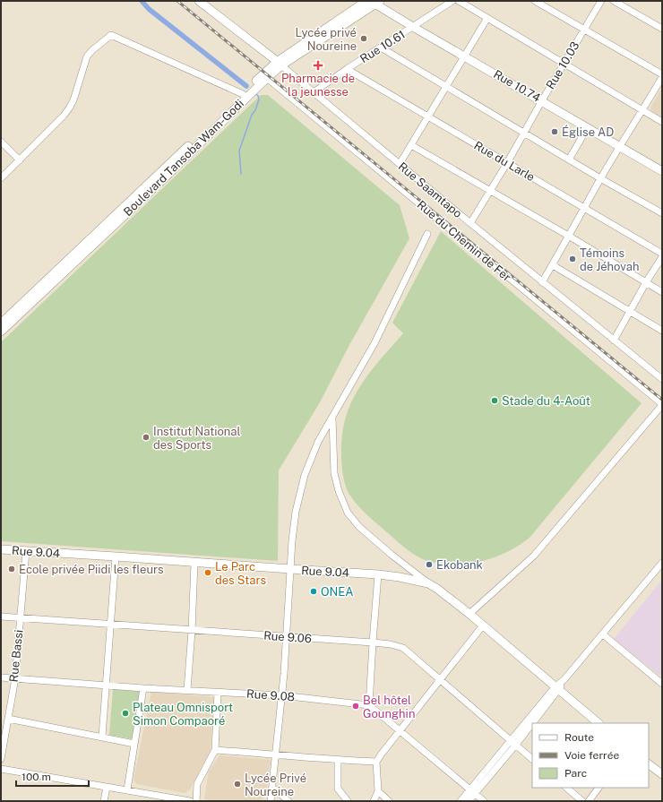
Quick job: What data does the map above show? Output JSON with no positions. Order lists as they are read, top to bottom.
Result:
{
  "streets": {
    "main road": [
      "Rue 10.74",
      "Boulevard Tansoba Wam-Godi",
      "Rue Saamtapo",
      "Rue 9.04"
    ],
    "street": [
      "Rue 10.61",
      "Rue 10.03",
      "Rue du Larle",
      "Rue du Chemin de Fer",
      "Rue 9.06",
      "Rue Bassi",
      "Rue 9.08"
    ]
  },
  "crossings": [
    ["Rue 10.61", "Rue 10.74"],
    ["Rue 10.61", "Rue du Larle"],
    ["Rue 10.61", "Rue Saamtapo"],
    ["Rue 10.03", "Rue 10.74"],
    ["Rue 10.03", "Rue du Larle"],
    ["Rue 10.03", "Rue Saamtapo"],
    ["Rue 10.74", "Boulevard Tansoba Wam-Godi"],
    ["Boulevard Tansoba Wam-Godi", "Rue Saamtapo"],
    ["Boulevard Tansoba Wam-Godi", "Rue du Chemin de Fer"],
    ["Rue 9.04", "Rue Bassi"],
    ["Rue 9.06", "Rue Bassi"],
    ["Rue Bassi", "Rue 9.08"]
  ],
  "places": {
    "other": [
      "Lycée privé Noureine",
      "Église AD",
      "Témoins de Jéhovah",
      "Stade du 4-Août",
      "Institut National des Sports",
      "Ekobank",
      "Ecole privée Piidi les fleurs",
      "Le Parc des Stars",
      "ONEA",
      "Bel hôtel Gounghin",
      "Plateau Omnisport Simon Compaoré",
      "Lycée Privé Noureine"
    ],
    "health": ["Pharmacie de la jeunesse"]
  },
  "legend": ["Route", "Voie ferrée", "Parc"],
  "scale_bar": "100 m"
}
